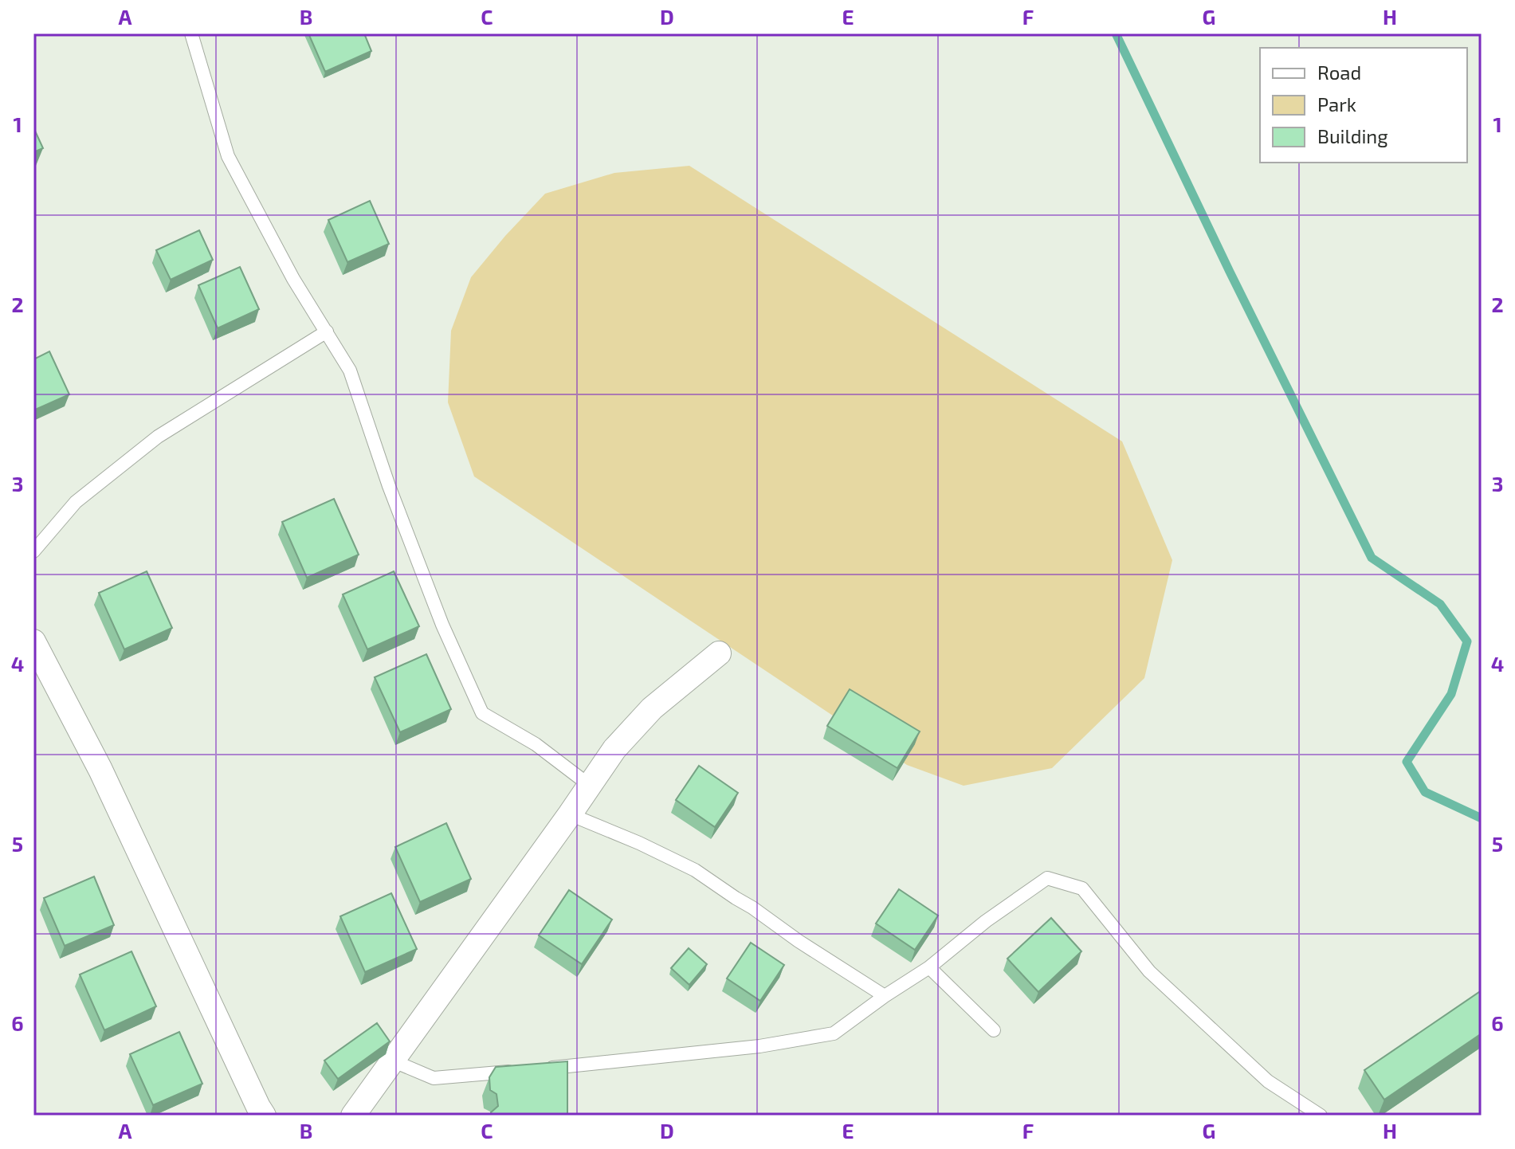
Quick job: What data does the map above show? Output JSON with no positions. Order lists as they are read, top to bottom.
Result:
{
  "legend": ["Road", "Park", "Building"],
  "grid": {
    "columns": [
      "A",
      "B",
      "C",
      "D",
      "E",
      "F",
      "G",
      "H"
    ],
    "rows": [
      "1",
      "2",
      "3",
      "4",
      "5",
      "6"
    ]
  }
}
